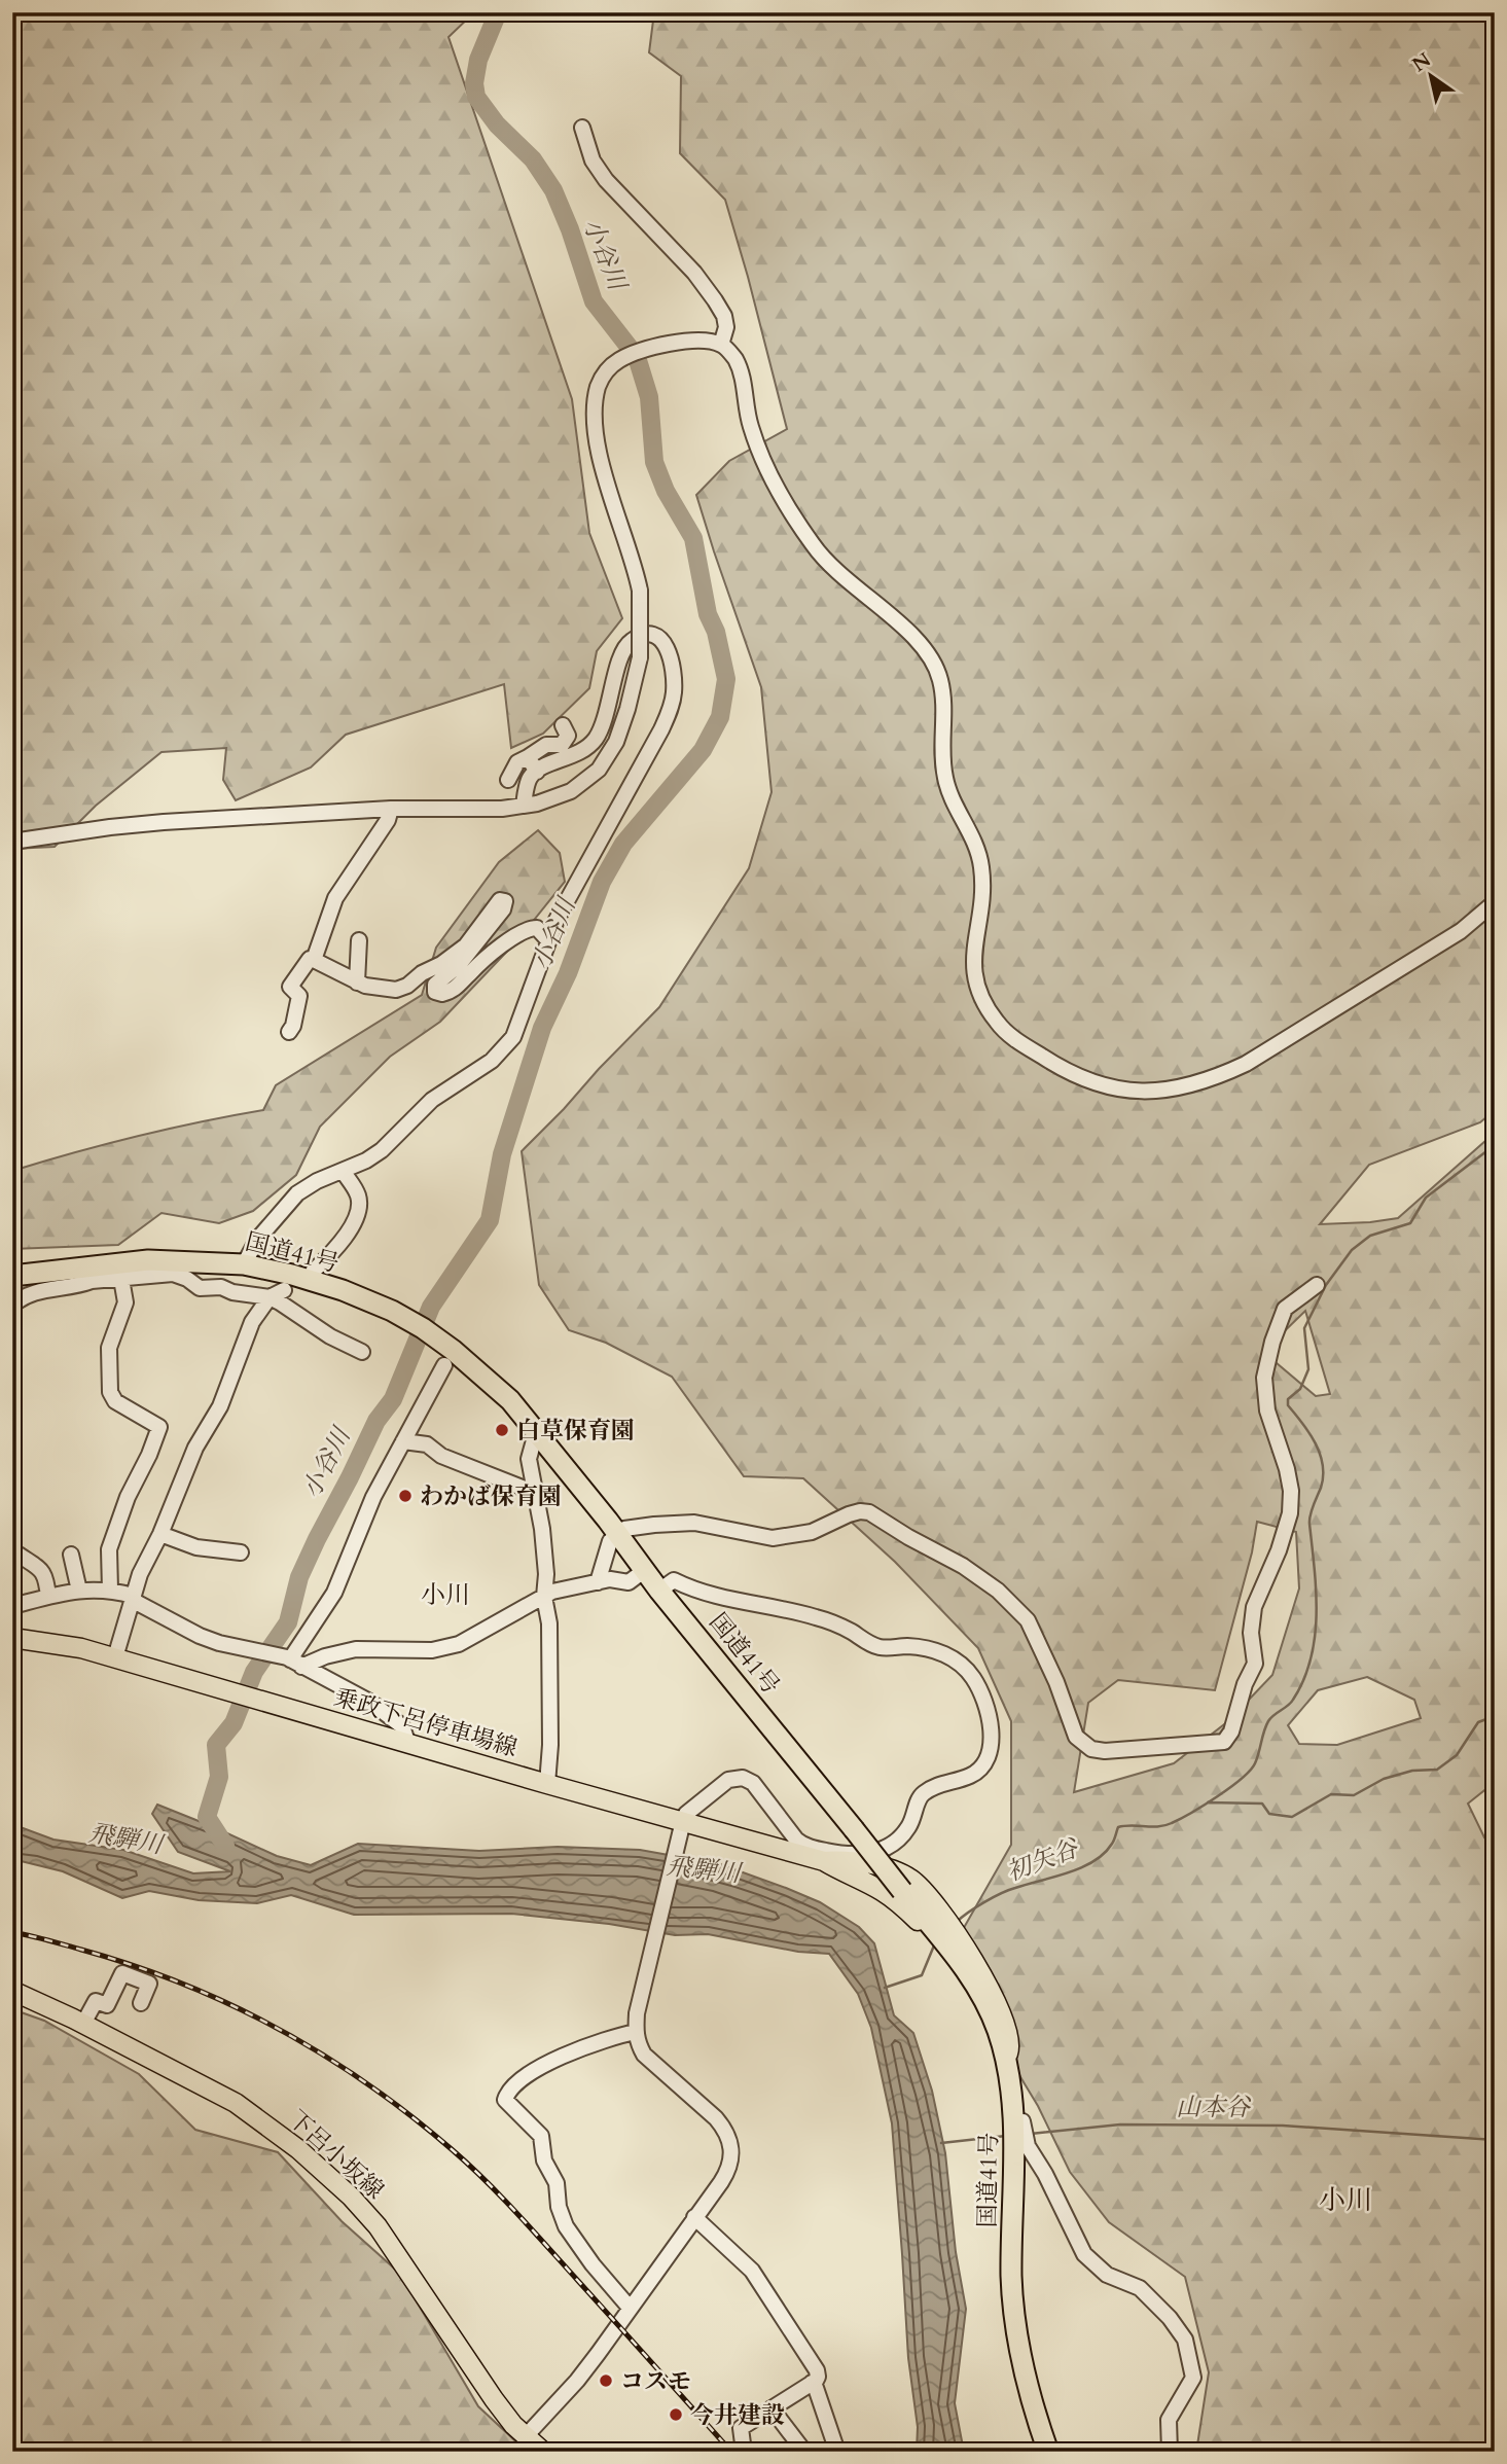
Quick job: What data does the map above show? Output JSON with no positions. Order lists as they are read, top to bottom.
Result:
{
  "streets": {
    "highway": ["国道41号"],
    "main road": ["乗政下呂停車場線", "下呂小坂線"]
  },
  "districts": ["小川", "小川"],
  "water": [
    "小谷川",
    "飛騨川",
    "初矢谷",
    "山本谷"
  ],
  "places": [
    "白草保育園",
    "わかば保育園",
    "コスモ",
    "今井建設"
  ],
  "north": "top left"
}
